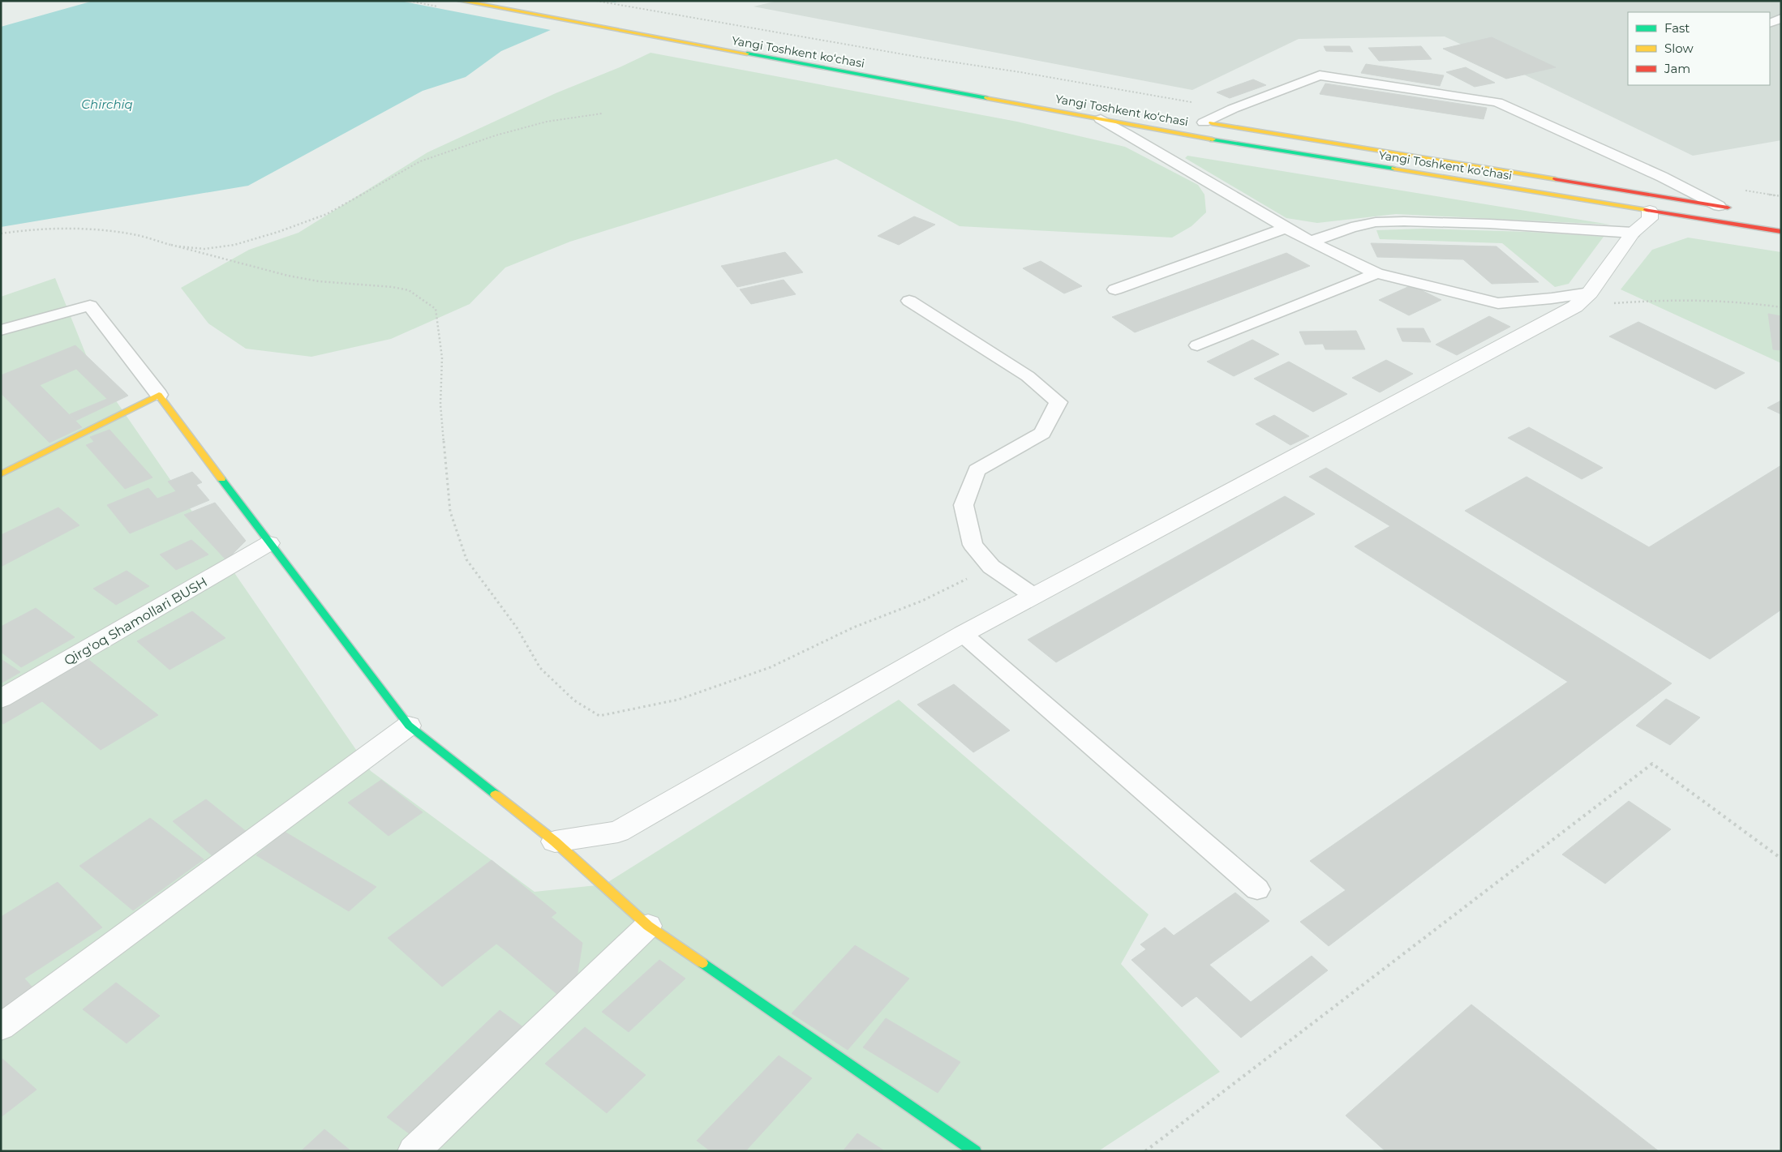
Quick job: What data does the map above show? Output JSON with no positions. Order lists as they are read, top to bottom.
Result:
{
  "streets": {
    "main road": ["Yangi Toshkent ko‘chasi"],
    "street": ["Qirg'oq Shamollari BUSH"]
  },
  "water": ["Chirchiq"],
  "legend": ["Fast", "Slow", "Jam"]
}
